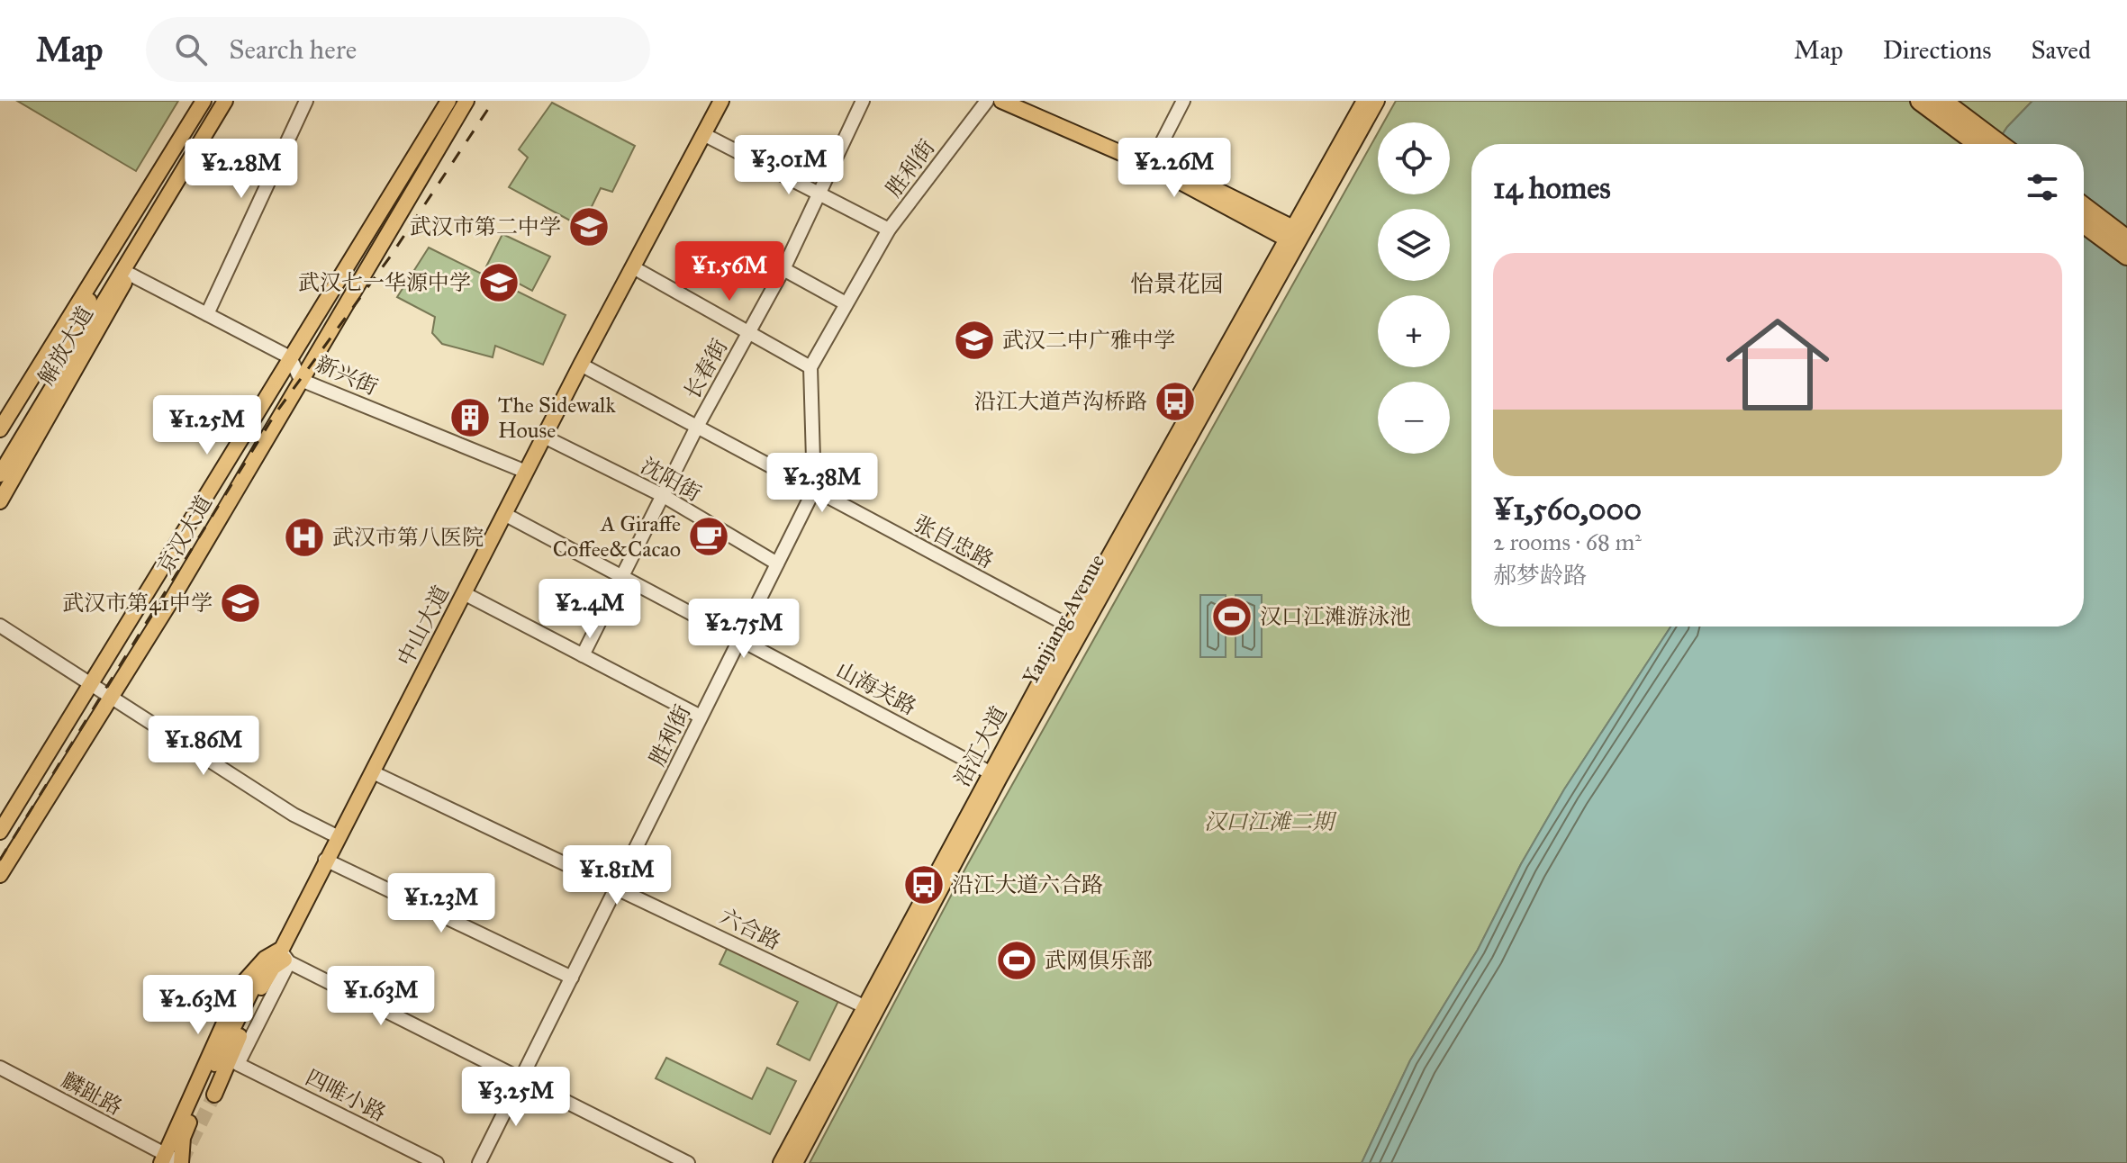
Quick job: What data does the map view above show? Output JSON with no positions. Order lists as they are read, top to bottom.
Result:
{
  "streets": {
    "main road": [
      "解放大道",
      "京汉大道",
      "中山大道",
      "沿江大道"
    ],
    "street": [
      "胜利街",
      "长春街",
      "新兴街",
      "沈阳街",
      "张自忠路",
      "山海关路",
      "六合路",
      "麟趾路",
      "四唯小路"
    ]
  },
  "crossings": [
    ["胜利街", "沈阳街"],
    ["胜利街", "张自忠路"],
    ["胜利街", "山海关路"],
    ["胜利街", "六合路"],
    ["解放大道", "新兴街"],
    ["长春街", "沈阳街"],
    ["长春街", "张自忠路"],
    ["长春街", "山海关路"],
    ["新兴街", "京汉大道"],
    ["新兴街", "中山大道"],
    ["沈阳街", "中山大道"],
    ["张自忠路", "中山大道"],
    ["张自忠路", "沿江大道"],
    ["中山大道", "山海关路"],
    ["中山大道", "六合路"],
    ["中山大道", "麟趾路"],
    ["中山大道", "四唯小路"],
    ["山海关路", "沿江大道"],
    ["沿江大道", "六合路"]
  ],
  "districts": ["怡景花园"],
  "parks": ["汉口江滩二期"],
  "places": {
    "school or university": [
      "武汉市第二中学",
      "武汉七一华源中学",
      "武汉二中广雅中学",
      "武汉市第41中学"
    ],
    "bus stop": ["沿江大道芦沟桥路", "沿江大道六合路"],
    "building": ["The Sidewalk House"],
    "cafe": ["A Giraffe Coffee&Cacao"],
    "hospital": ["武汉市第八医院"],
    "sports": ["汉口江滩游泳池", "武网俱乐部"]
  },
  "page": {
    "header": "Map",
    "search": "Search here",
    "nav": ["Map", "Directions", "Saved"],
    "map_buttons": ["+", "−"],
    "price": [
      "¥3.01M",
      "¥2.26M",
      "¥2.28M",
      "¥1.56M",
      "¥1.25M",
      "¥2.38M",
      "¥2.4M",
      "¥2.75M",
      "¥1.86M",
      "¥1.81M",
      "¥1.23M",
      "¥1.63M",
      "¥2.63M",
      "¥3.25M"
    ],
    "heading": "14 homes",
    "list": [
      {
        "name": "¥1,560,000",
        "note": "2 rooms · 68 m² · 郝梦龄路"
      }
    ]
  }
}
